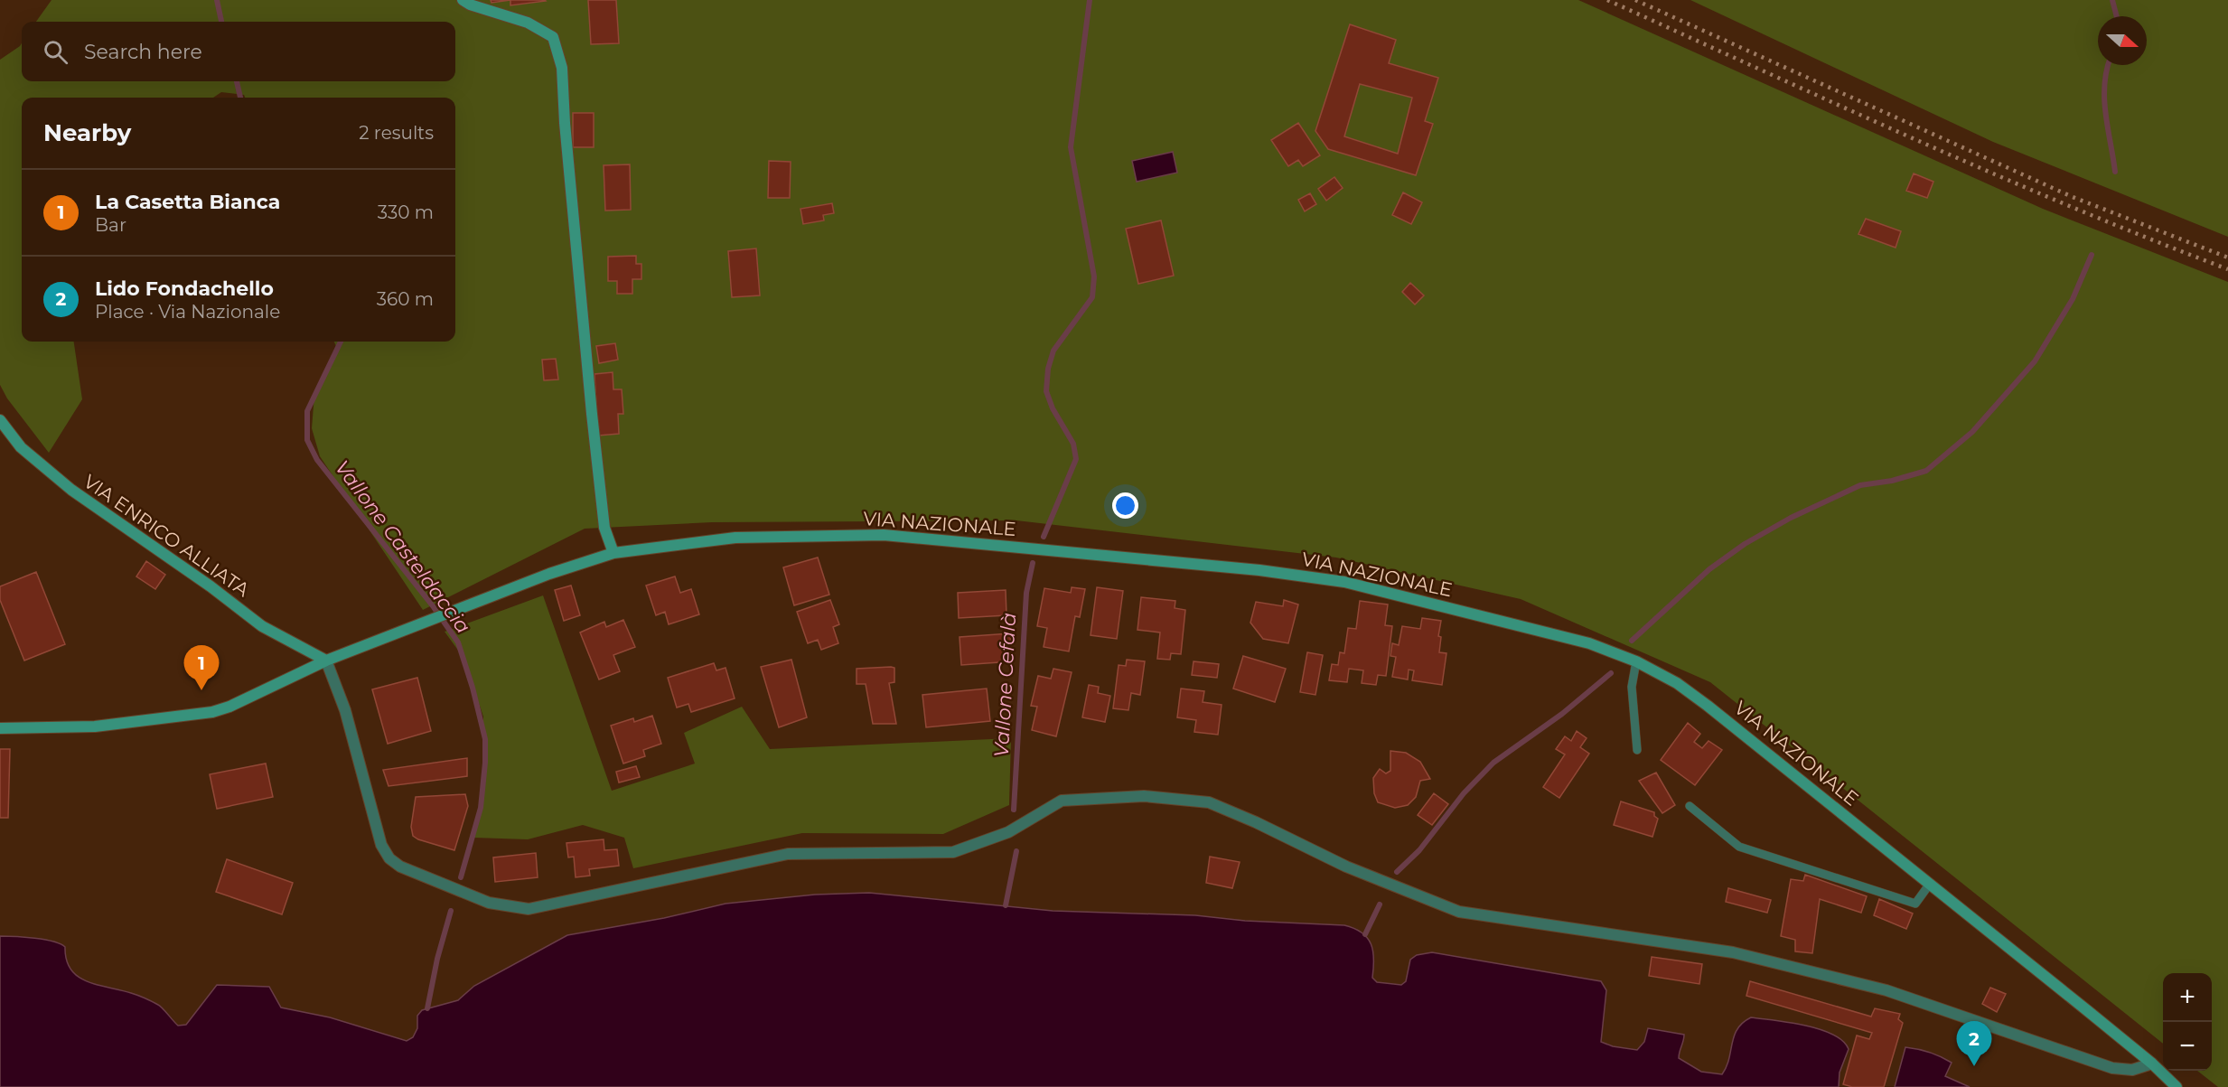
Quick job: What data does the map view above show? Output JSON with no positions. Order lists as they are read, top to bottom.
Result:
{
  "streets": {
    "main road": ["VIA NAZIONALE", "VIA ENRICO ALLIATA"]
  },
  "crossings": [
    ["VIA NAZIONALE", "VIA ENRICO ALLIATA"]
  ],
  "water": ["Vallone Casteldaccia", "Vallone Cefalà"],
  "north": "right",
  "page": {
    "search": "Search here",
    "heading": ["Nearby", "2 results"],
    "list": [
      {
        "mark": "1",
        "name": "La Casetta Bianca",
        "note": "Bar",
        "value": "330 m"
      },
      {
        "mark": "2",
        "name": "Lido Fondachello",
        "note": "Place · Via Nazionale",
        "value": "360 m"
      }
    ],
    "pins": ["1", "2"],
    "map_buttons": ["+", "−"]
  }
}
